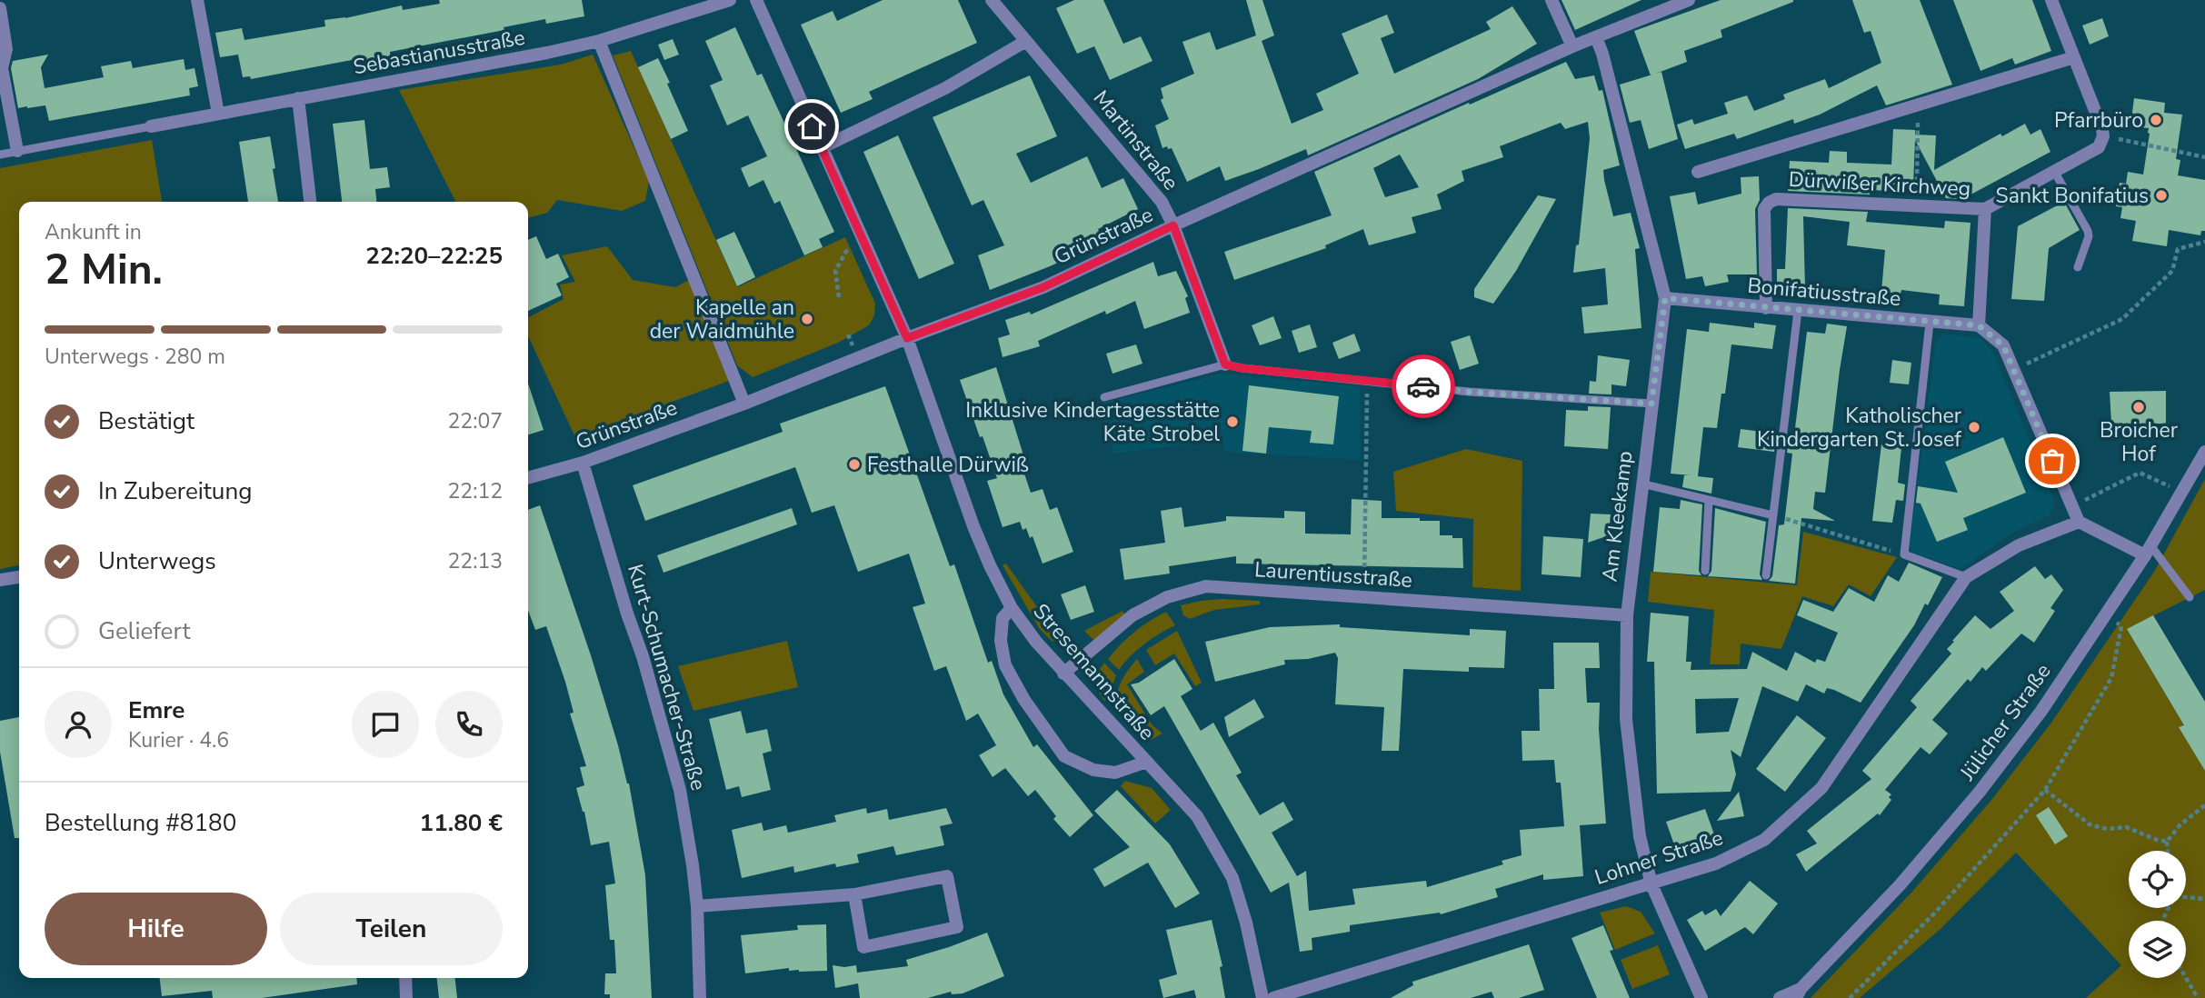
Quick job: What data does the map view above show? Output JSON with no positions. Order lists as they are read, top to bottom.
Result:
{
  "streets": {
    "street": [
      "Sebastianusstraße",
      "Martinstraße",
      "Dürwißer Kirchweg",
      "Grünstraße",
      "Bonifatiusstraße",
      "Am Kleekamp",
      "Laurentiusstraße",
      "Stresemannstraße",
      "Kurt-Schumacher-Straße",
      "Jülicher Straße",
      "Lohner Straße"
    ]
  },
  "crossings": [
    ["Martinstraße", "Grünstraße"],
    ["Dürwißer Kirchweg", "Bonifatiusstraße"],
    ["Grünstraße", "Am Kleekamp"],
    ["Grünstraße", "Stresemannstraße"],
    ["Grünstraße", "Kurt-Schumacher-Straße"],
    ["Bonifatiusstraße", "Am Kleekamp"],
    ["Am Kleekamp", "Laurentiusstraße"],
    ["Am Kleekamp", "Lohner Straße"],
    ["Laurentiusstraße", "Stresemannstraße"]
  ],
  "places": [
    "Pfarrbüro",
    "Sankt Bonifatius",
    "Kapelle an der Waidmühle",
    "Broicher Hof",
    "Inklusive Kindertagesstätte Käte Strobel",
    "Katholischer Kindergarten St. Josef",
    "Festhalle Dürwiß"
  ],
  "page": {
    "heading": ["2 Min.", "Ankunft in", "22:20–22:25"],
    "panel": [
      "Emre",
      "Kurier · 4.6",
      "Bestellung #8180",
      "11.80 €"
    ],
    "bar": "Unterwegs · 280 m",
    "list": [
      ["Bestätigt", "22:07"],
      ["In Zubereitung", "22:12"],
      ["Unterwegs", "22:13"],
      "Geliefert"
    ],
    "buttons": ["Hilfe", "Teilen"]
  }
}
